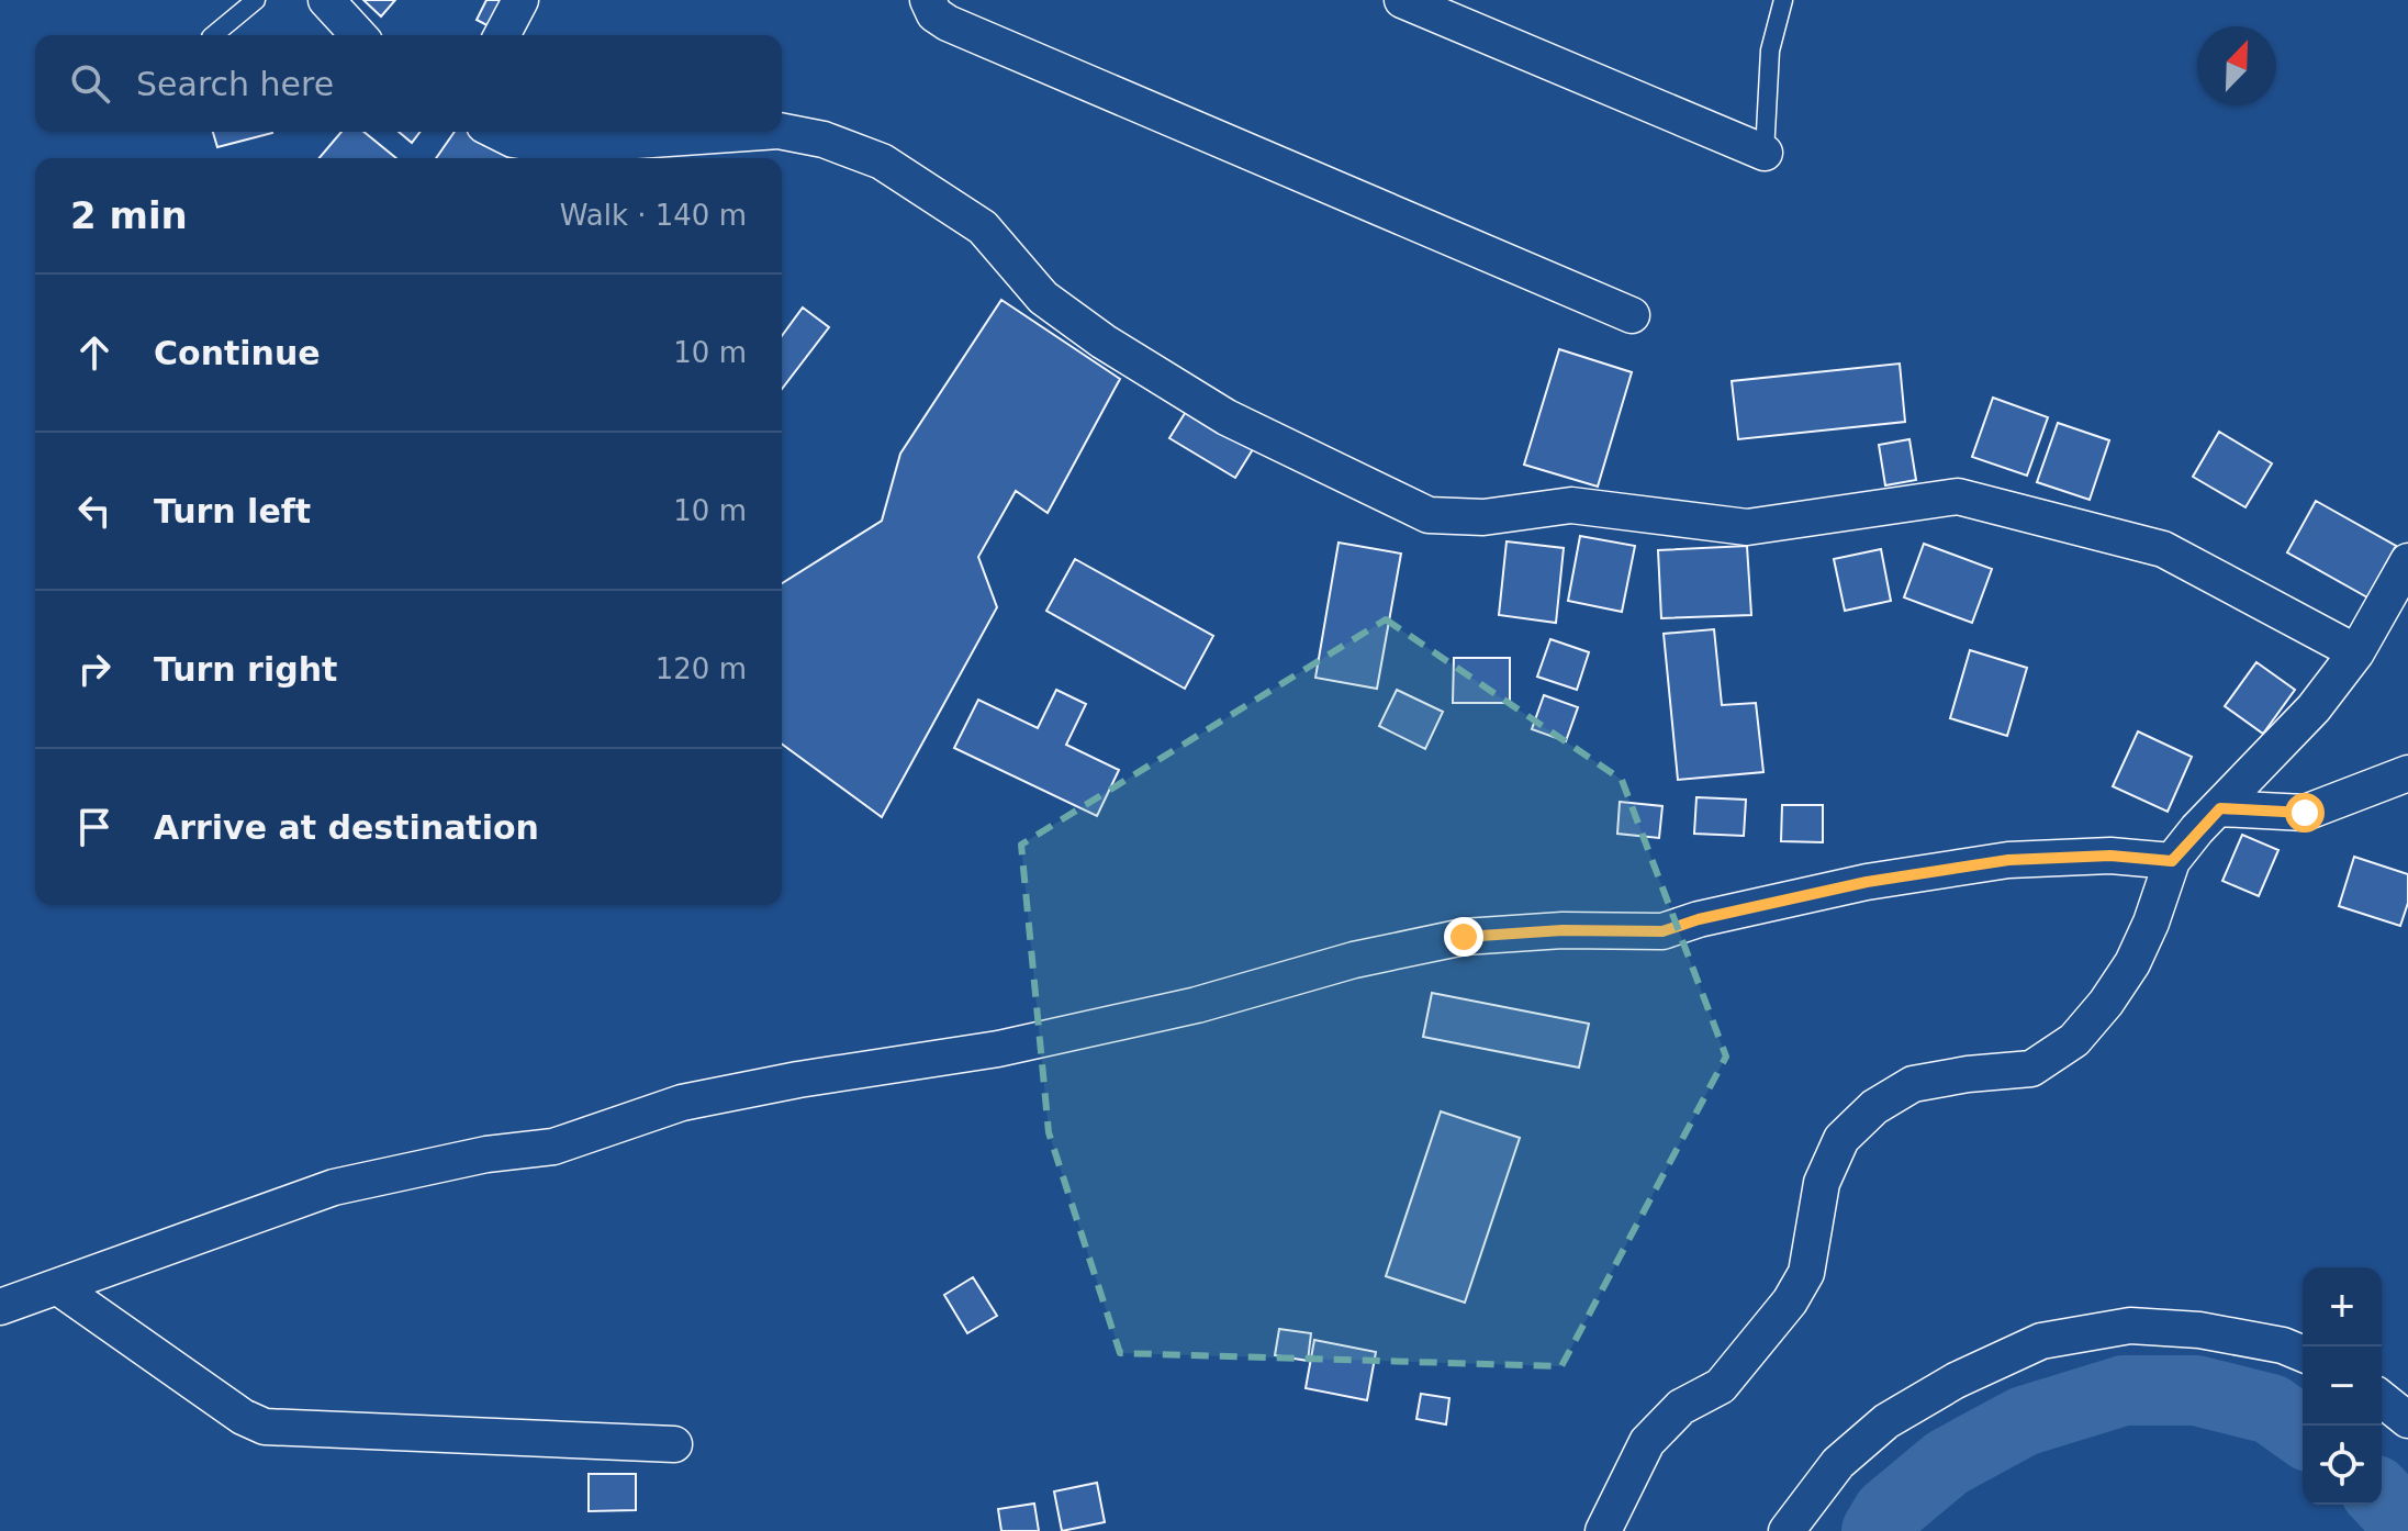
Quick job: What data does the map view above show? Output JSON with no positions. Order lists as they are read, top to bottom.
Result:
{
  "north": "top right",
  "page": {
    "search": "Search here",
    "heading": ["2 min", "Walk · 140 m"],
    "list": [
      ["Continue", "10 m"],
      ["Turn left", "10 m"],
      ["Turn right", "120 m"],
      "Arrive at destination"
    ],
    "map_buttons": ["+", "−"]
  }
}
